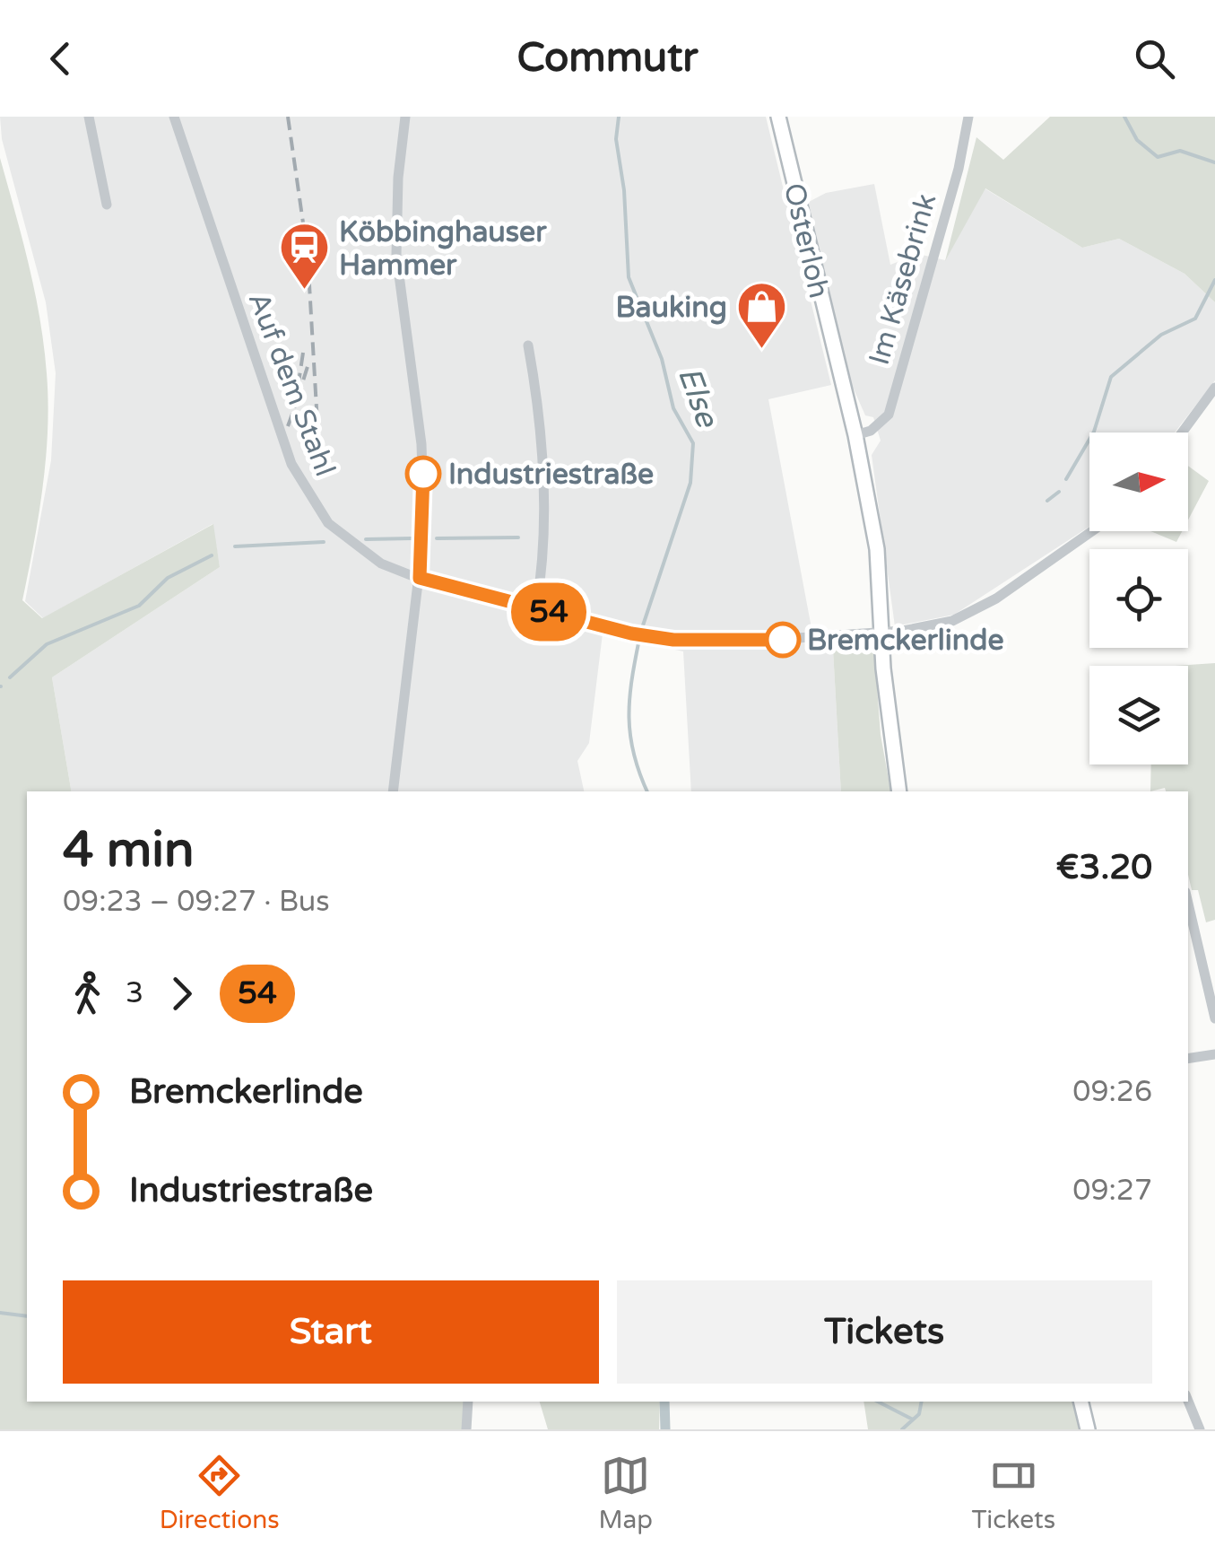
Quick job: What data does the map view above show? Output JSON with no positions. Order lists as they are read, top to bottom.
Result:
{
  "streets": {
    "main road": ["Osterloh"],
    "street": ["Im Käsebrink", "Auf dem Stahl"]
  },
  "crossings": [
    ["Osterloh", "Im Käsebrink"],
    ["Osterloh", "Auf dem Stahl"]
  ],
  "water": ["Else"],
  "places": {
    "station": ["Köbbinghauser Hammer"],
    "shop": ["Bauking"],
    "other": ["Industriestraße", "Bremckerlinde"]
  },
  "lines": ["bus line 54"],
  "north": "right",
  "page": {
    "header": "Commutr",
    "on_map": "54",
    "heading": ["4 min", "09:23 – 09:27 · Bus", "€3.20"],
    "legs": ["3", "54"],
    "list": [
      {
        "name": "Bremckerlinde",
        "value": "09:26"
      },
      {
        "name": "Industriestraße",
        "value": "09:27"
      }
    ],
    "buttons": ["Start", "Tickets"],
    "tabs": ["Directions", "Map", "Tickets"]
  }
}
